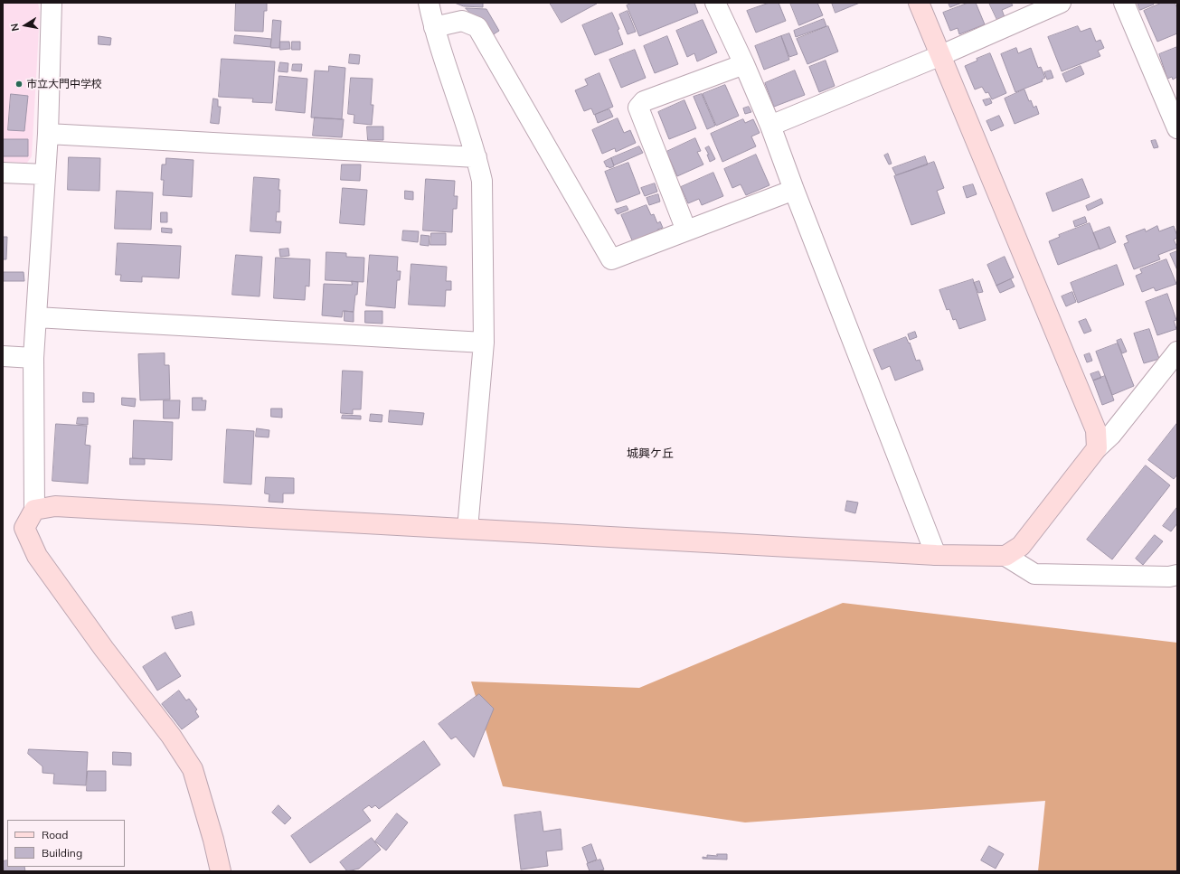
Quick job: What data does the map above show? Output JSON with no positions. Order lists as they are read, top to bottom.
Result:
{
  "districts": ["城興ケ丘"],
  "places": ["市立大門中学校"],
  "legend": ["Road", "Building"],
  "north": "left"
}
